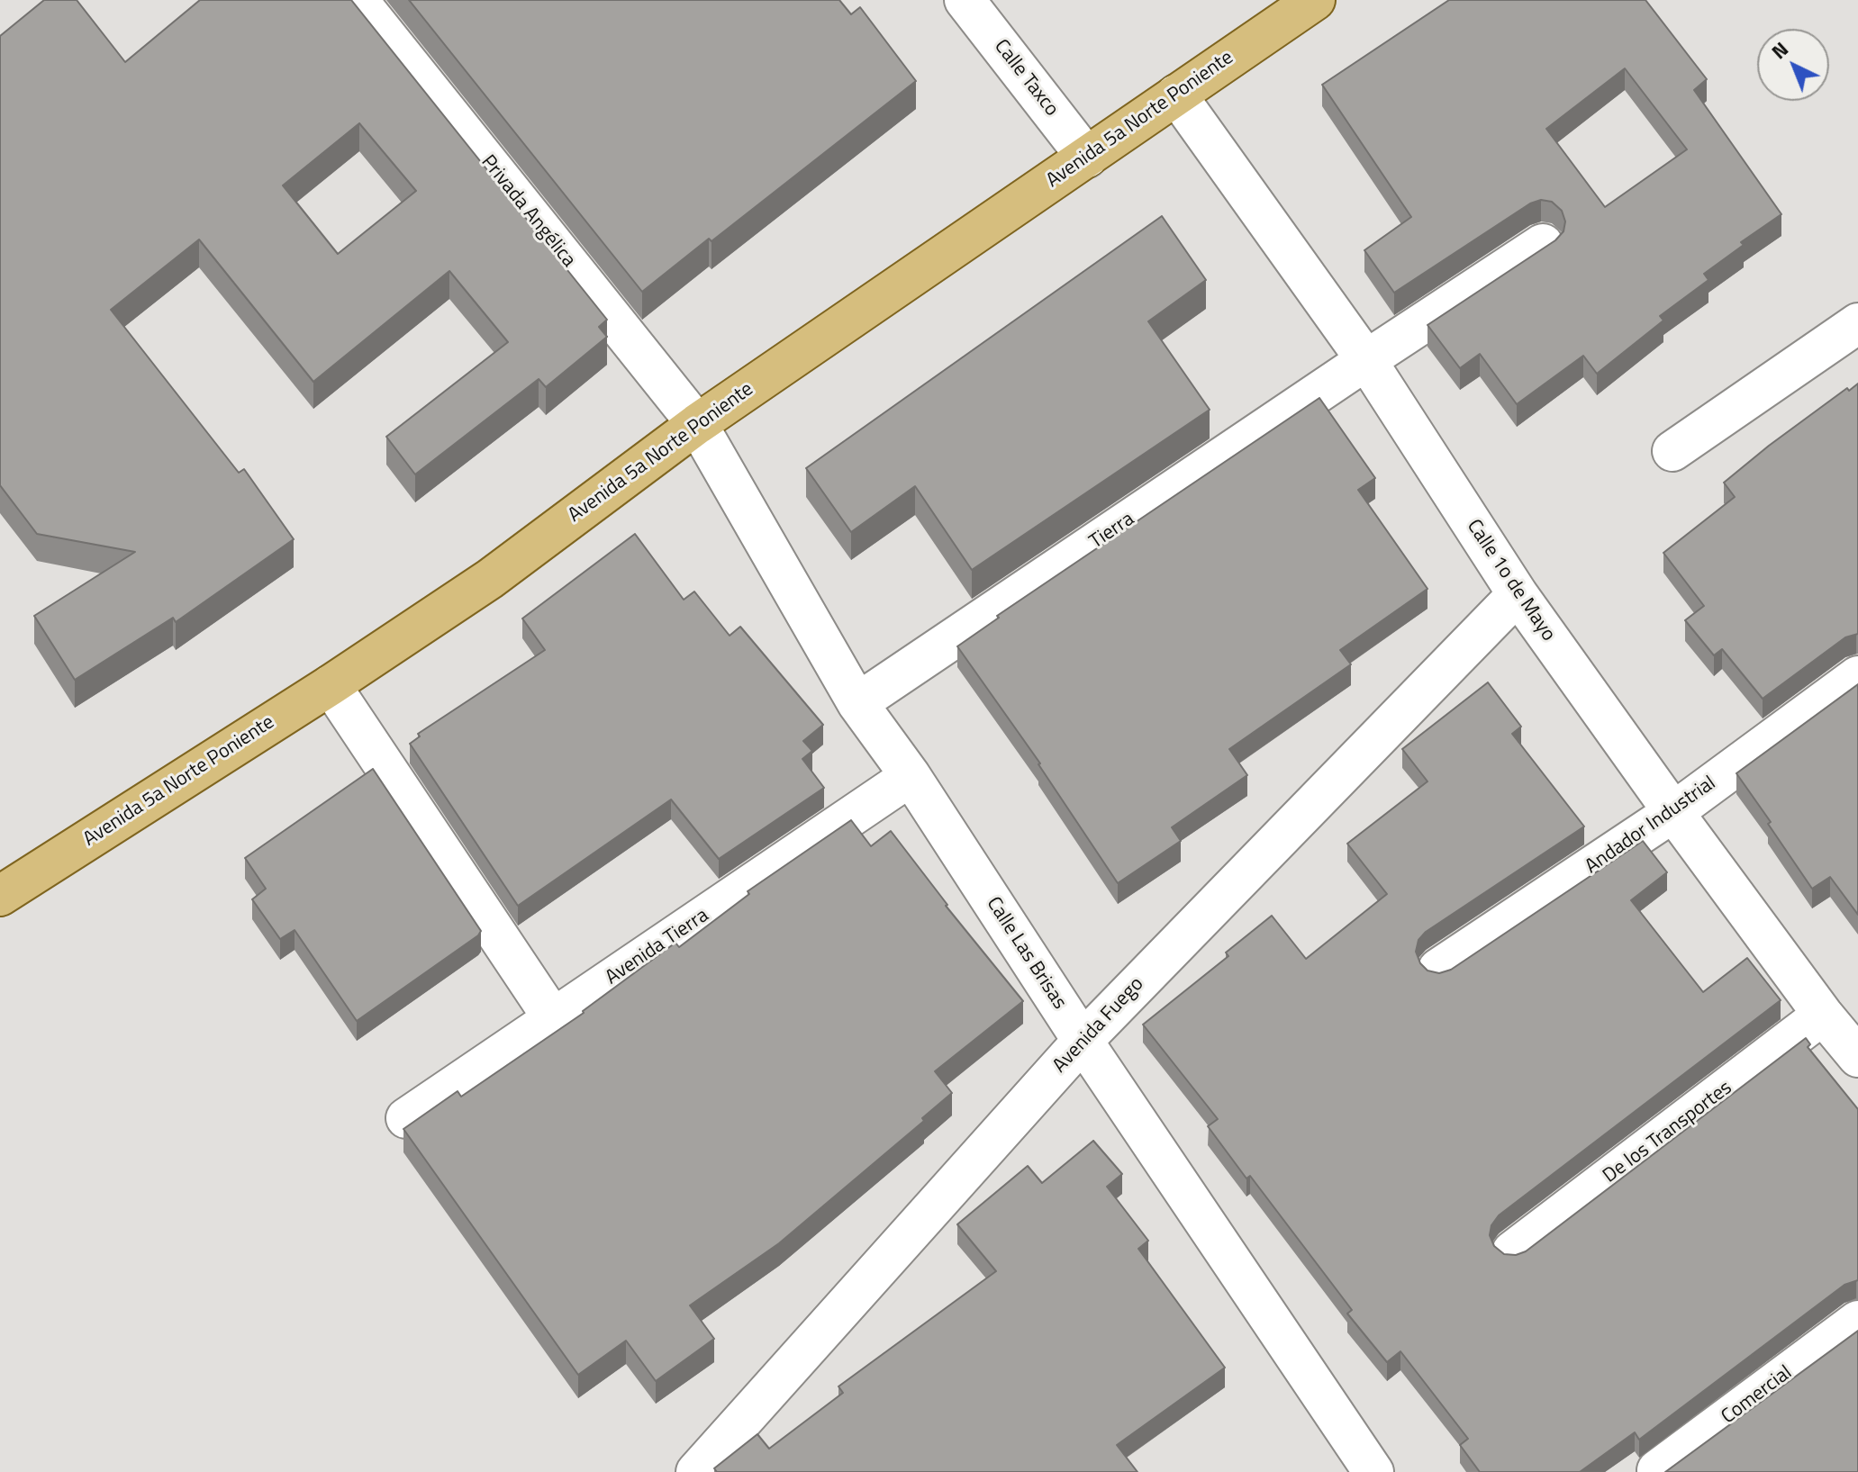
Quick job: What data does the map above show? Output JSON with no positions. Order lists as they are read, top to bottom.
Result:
{
  "streets": {
    "main road": ["Avenida 5a Norte Poniente"],
    "street": [
      "Calle Taxco",
      "Privada Angélica",
      "Tierra",
      "Calle 1o de Mayo",
      "Andador Industrial",
      "Avenida Tierra",
      "Calle Las Brisas",
      "Avenida Fuego",
      "De los Transportes",
      "Comercial"
    ]
  },
  "crossings": [
    ["Calle Taxco", "Avenida 5a Norte Poniente"],
    ["Avenida 5a Norte Poniente", "Privada Angélica"],
    ["Avenida 5a Norte Poniente", "Calle 1o de Mayo"],
    ["Avenida 5a Norte Poniente", "Calle Las Brisas"],
    ["Privada Angélica", "Calle Las Brisas"],
    ["Tierra", "Calle 1o de Mayo"],
    ["Tierra", "Calle Las Brisas"],
    ["Calle 1o de Mayo", "Andador Industrial"],
    ["Calle 1o de Mayo", "Avenida Fuego"],
    ["Calle 1o de Mayo", "De los Transportes"],
    ["Avenida Tierra", "Calle Las Brisas"],
    ["Calle Las Brisas", "Avenida Fuego"]
  ],
  "north": "top left"
}
